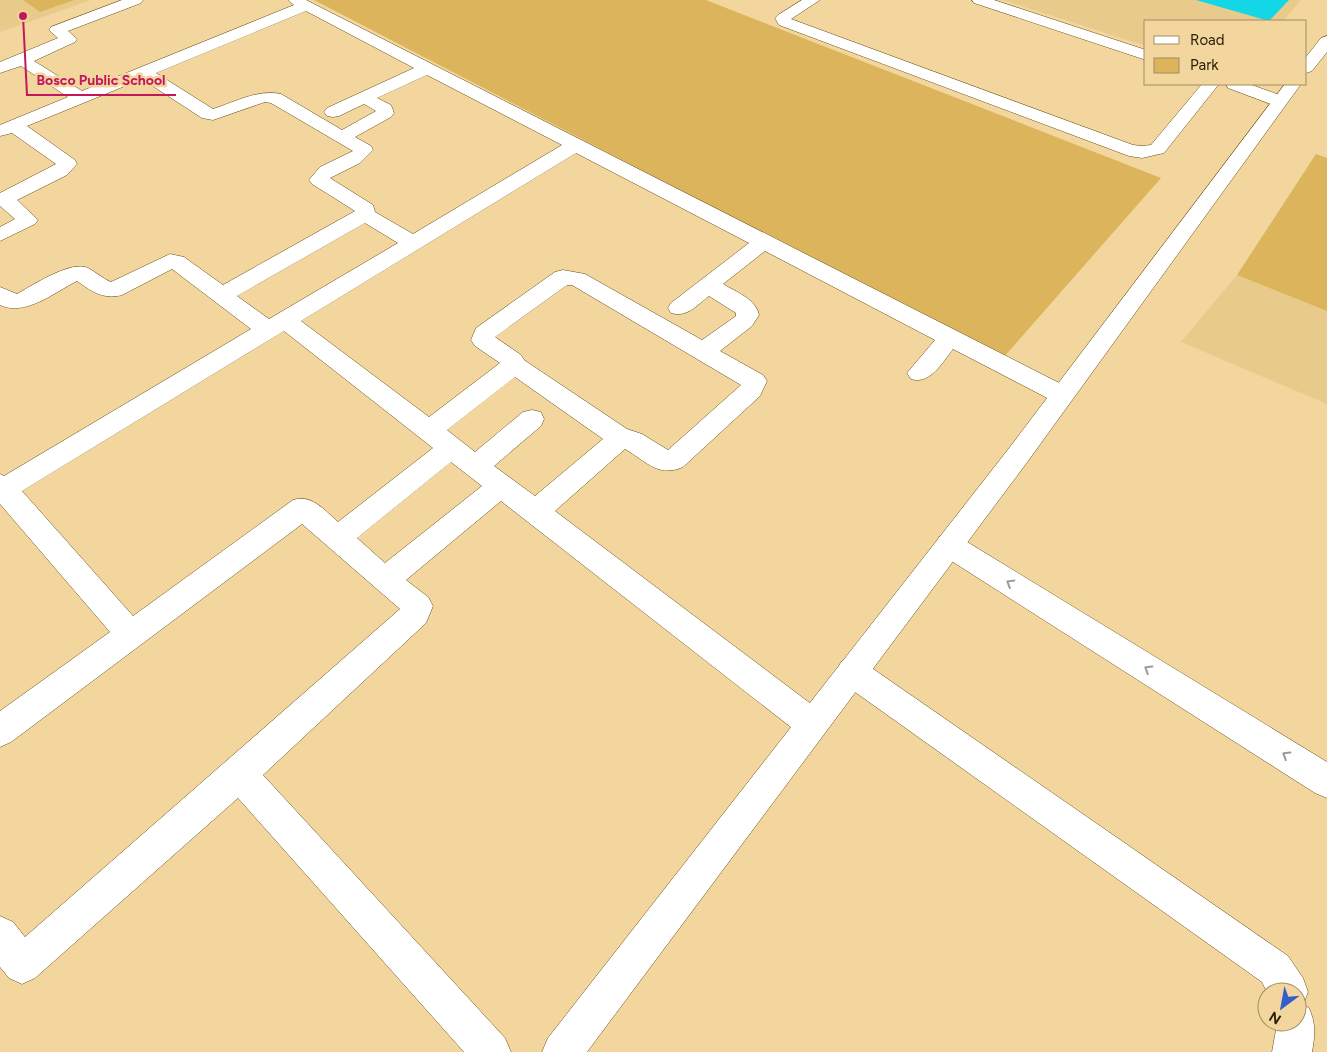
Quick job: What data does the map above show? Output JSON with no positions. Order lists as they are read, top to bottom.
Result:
{
  "places": ["Bosco Public School"],
  "legend": ["Road", "Park"],
  "north": "bottom left"
}
